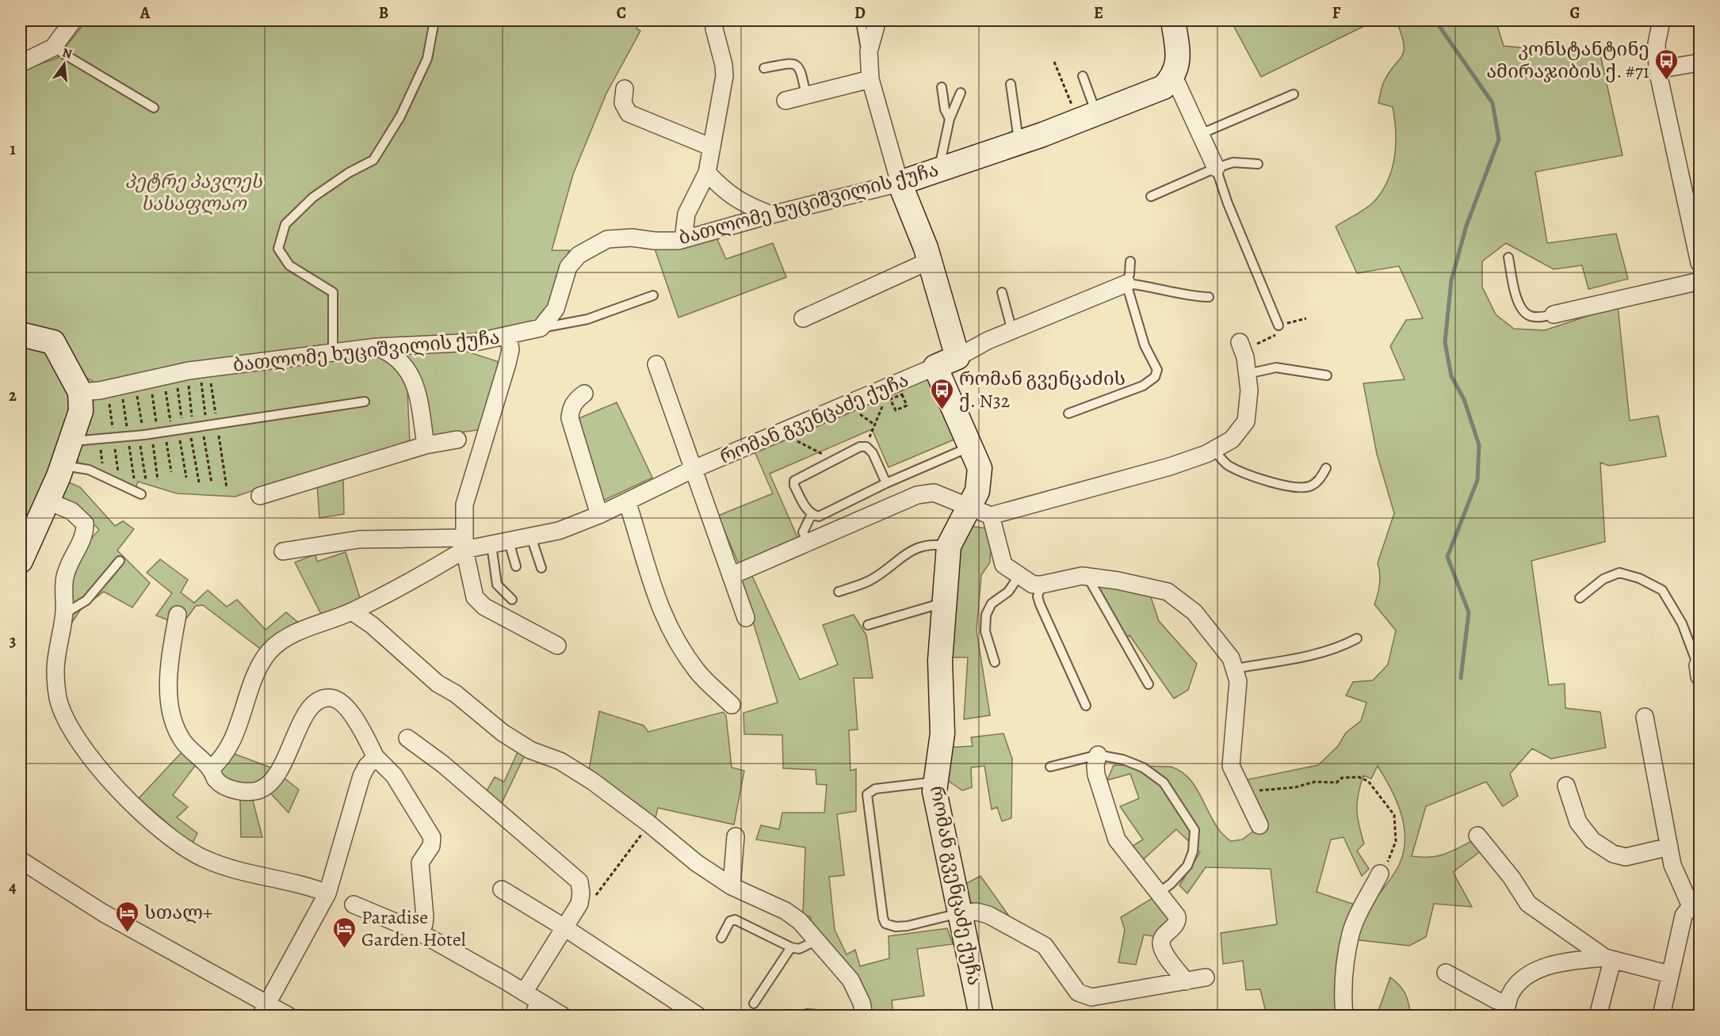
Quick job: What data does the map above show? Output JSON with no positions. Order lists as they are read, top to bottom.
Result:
{
  "streets": {
    "street": ["ბათლომე ხუციშვილის ქუჩა", "რომან გვენცაძე ქუჩა"]
  },
  "parks": ["პეტრე პავლეს სასაფლაო"],
  "places": {
    "bus stop": ["კონსტანტინე ამირაჯიბის ქ. #71", "რომან გვენცაძის ქ. N32"],
    "hotel": ["სთალ+", "Paradise Garden Hotel"]
  },
  "north": "top",
  "grid": {
    "columns": [
      "A",
      "B",
      "C",
      "D",
      "E",
      "F",
      "G"
    ],
    "rows": [
      "1",
      "2",
      "3",
      "4"
    ]
  }
}
